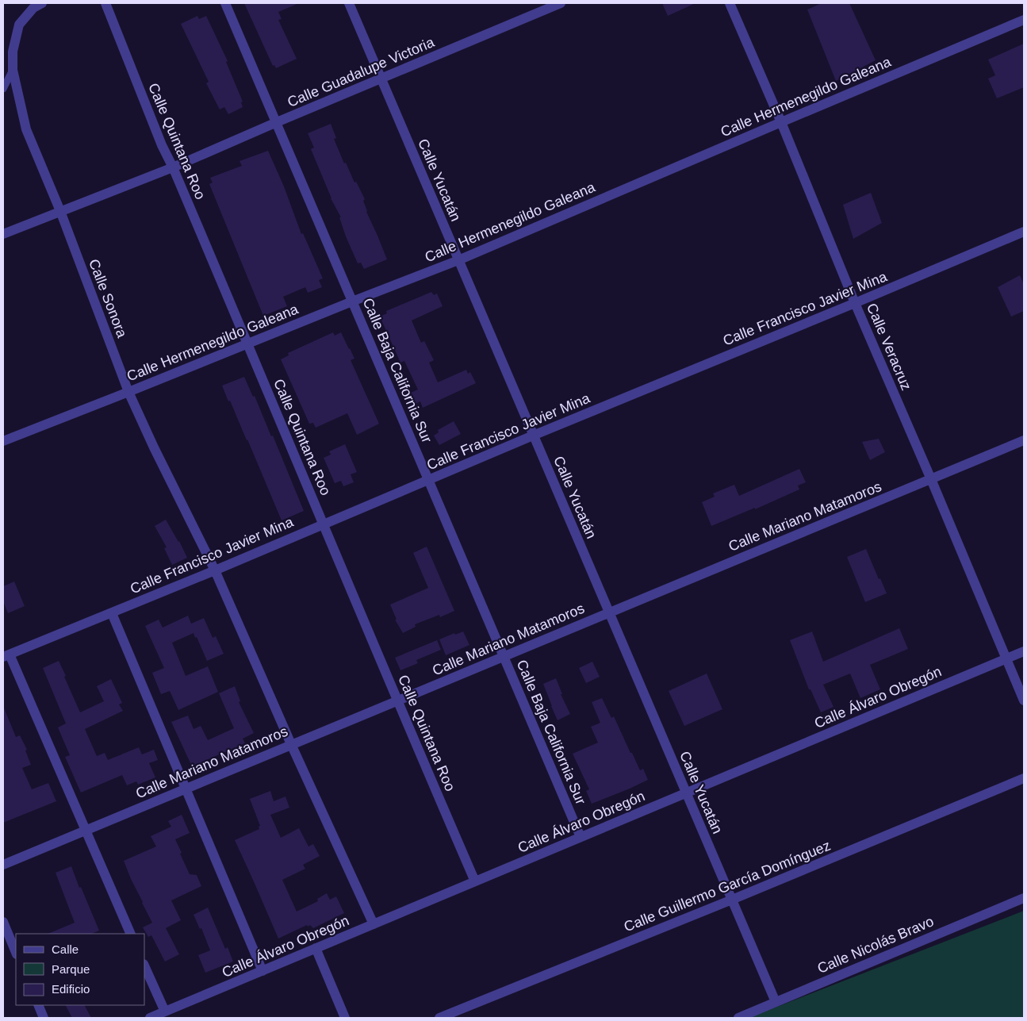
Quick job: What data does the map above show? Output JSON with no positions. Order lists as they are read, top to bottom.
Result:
{
  "streets": {
    "street": [
      "Calle Guadalupe Victoria",
      "Calle Hermenegildo Galeana",
      "Calle Quintana Roo",
      "Calle Yucatán",
      "Calle Sonora",
      "Calle Francisco Javier Mina",
      "Calle Veracruz",
      "Calle Baja California Sur",
      "Calle Mariano Matamoros",
      "Calle Álvaro Obregón",
      "Calle Guillermo García Domínguez",
      "Calle Nicolás Bravo"
    ]
  },
  "crossings": [
    ["Calle Guadalupe Victoria", "Calle Quintana Roo"],
    ["Calle Guadalupe Victoria", "Calle Yucatán"],
    ["Calle Guadalupe Victoria", "Calle Sonora"],
    ["Calle Guadalupe Victoria", "Calle Baja California Sur"],
    ["Calle Hermenegildo Galeana", "Calle Quintana Roo"],
    ["Calle Hermenegildo Galeana", "Calle Yucatán"],
    ["Calle Hermenegildo Galeana", "Calle Sonora"],
    ["Calle Hermenegildo Galeana", "Calle Veracruz"],
    ["Calle Hermenegildo Galeana", "Calle Baja California Sur"],
    ["Calle Quintana Roo", "Calle Francisco Javier Mina"],
    ["Calle Quintana Roo", "Calle Mariano Matamoros"],
    ["Calle Quintana Roo", "Calle Álvaro Obregón"],
    ["Calle Yucatán", "Calle Francisco Javier Mina"],
    ["Calle Yucatán", "Calle Mariano Matamoros"],
    ["Calle Yucatán", "Calle Álvaro Obregón"],
    ["Calle Yucatán", "Calle Guillermo García Domínguez"],
    ["Calle Yucatán", "Calle Nicolás Bravo"],
    ["Calle Sonora", "Calle Francisco Javier Mina"],
    ["Calle Sonora", "Calle Mariano Matamoros"],
    ["Calle Sonora", "Calle Álvaro Obregón"],
    ["Calle Francisco Javier Mina", "Calle Veracruz"],
    ["Calle Francisco Javier Mina", "Calle Baja California Sur"],
    ["Calle Veracruz", "Calle Mariano Matamoros"],
    ["Calle Veracruz", "Calle Álvaro Obregón"],
    ["Calle Baja California Sur", "Calle Mariano Matamoros"],
    ["Calle Baja California Sur", "Calle Álvaro Obregón"]
  ],
  "legend": ["Calle", "Parque", "Edificio"]
}
